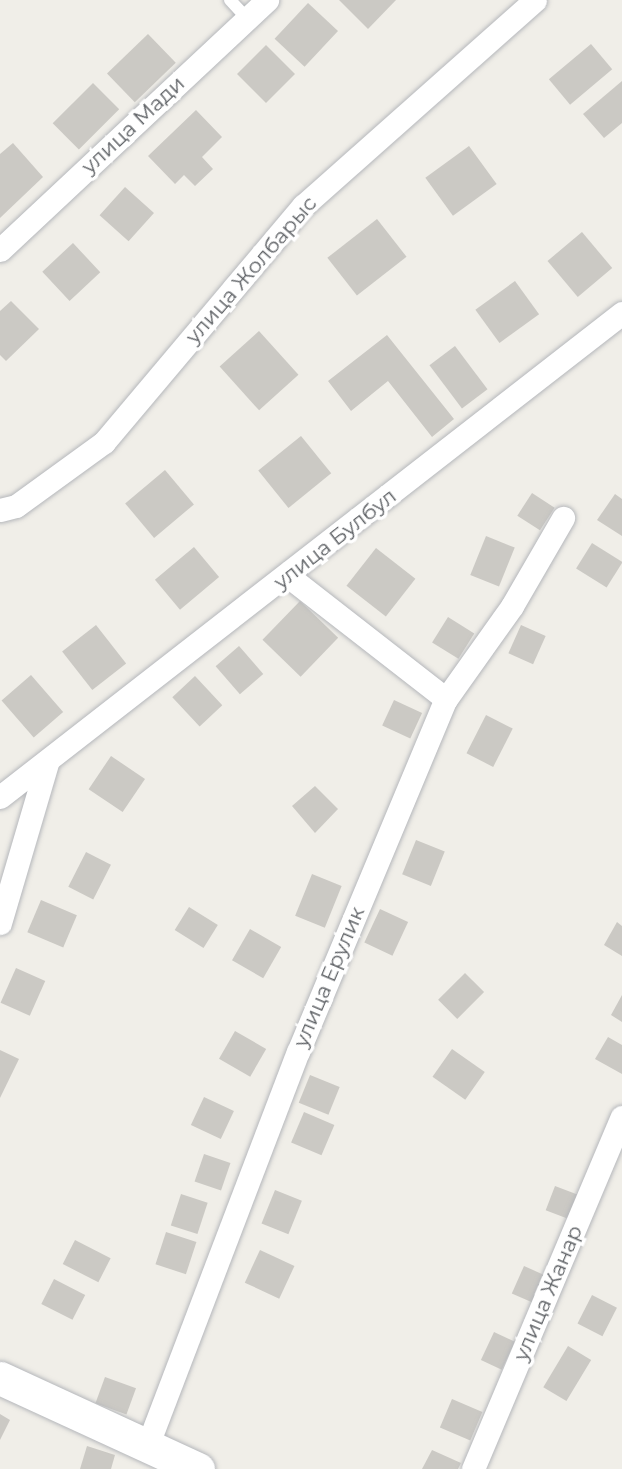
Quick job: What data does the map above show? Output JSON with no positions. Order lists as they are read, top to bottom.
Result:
{
  "streets": {
    "street": [
      "улица Мади",
      "улица Жолбарыс",
      "улица Булбул",
      "улица Ерулик",
      "улица Жанар"
    ]
  }
}
